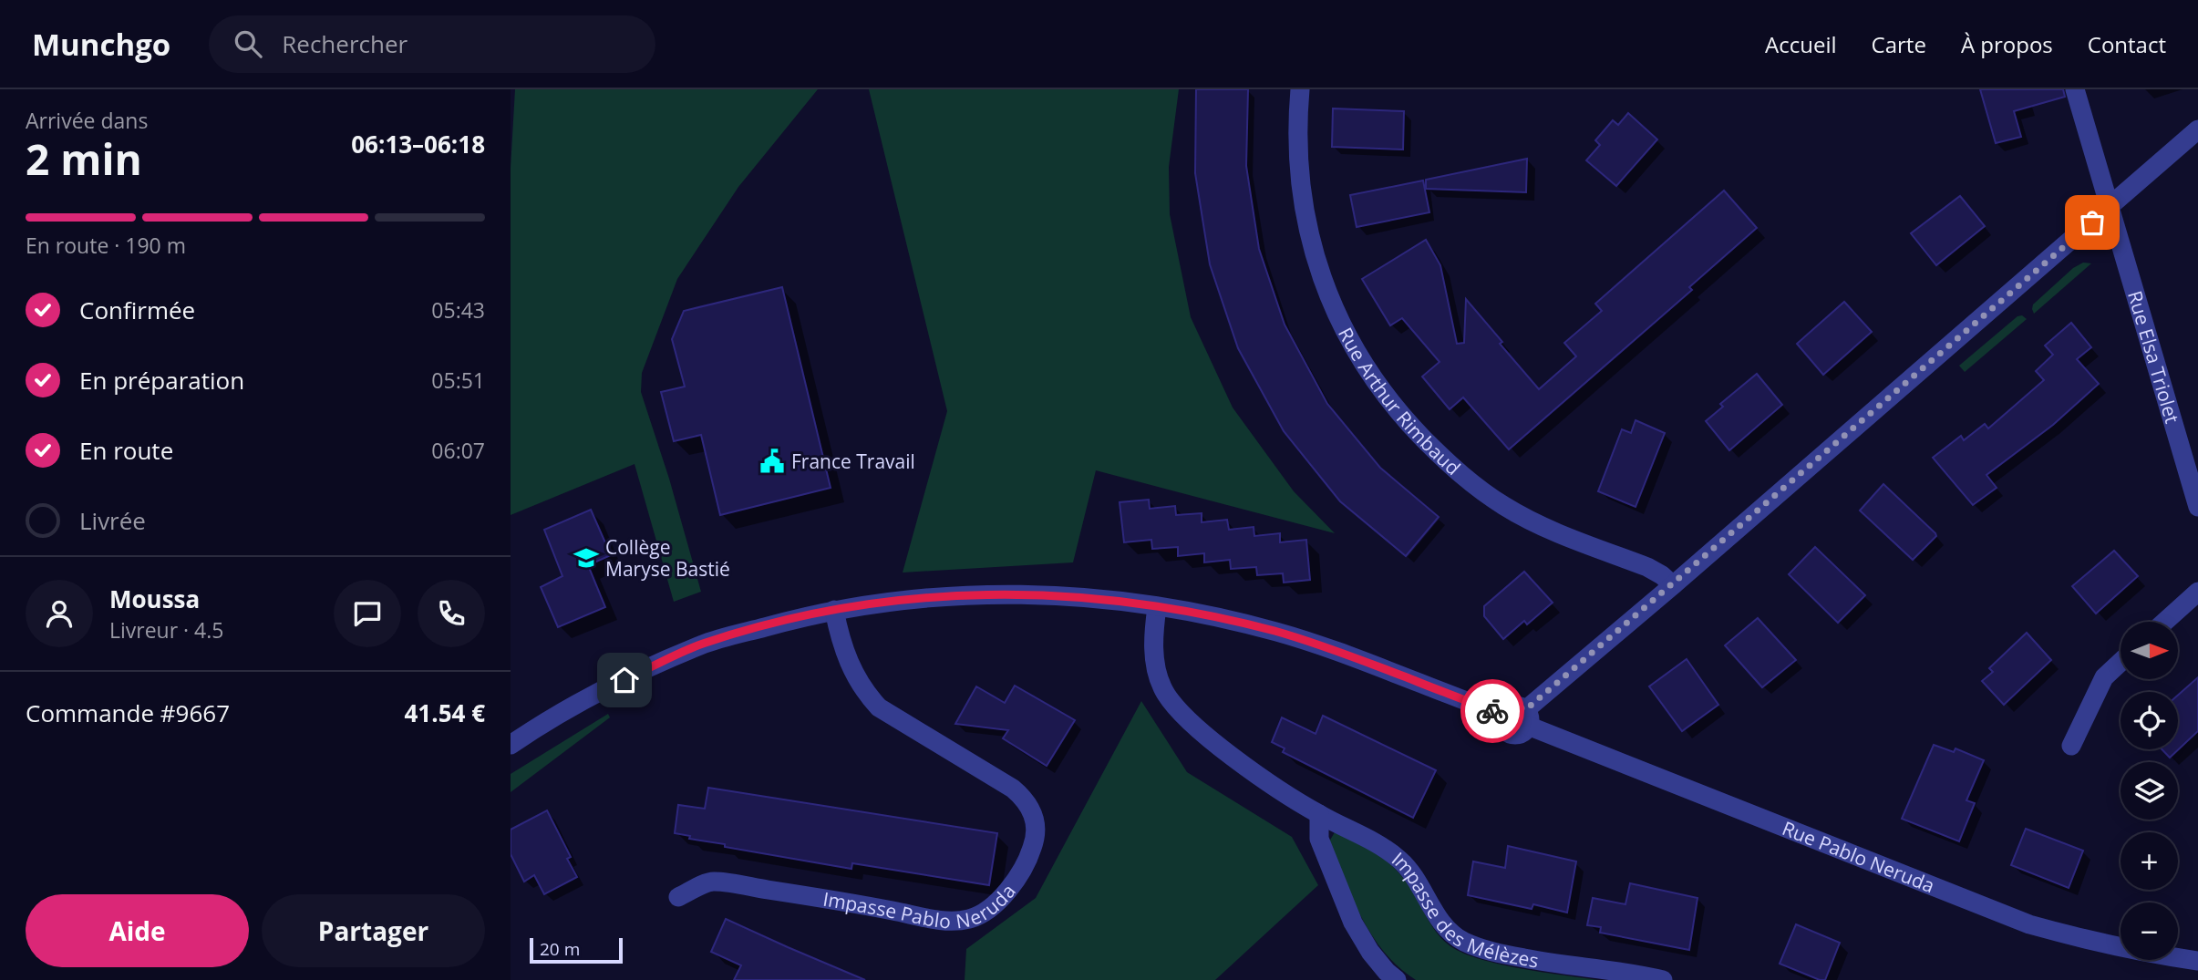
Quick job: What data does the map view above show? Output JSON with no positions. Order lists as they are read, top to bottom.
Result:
{
  "streets": {
    "street": [
      "Rue Elsa Triolet",
      "Rue Arthur Rimbaud",
      "Rue Pablo Neruda",
      "Impasse Pablo Neruda",
      "Impasse des Mélèzes"
    ]
  },
  "places": {
    "public building": ["France Travail"],
    "school or university": ["Collège Maryse Bastié"]
  },
  "scale_bar": "20 m",
  "north": "right",
  "page": {
    "header": "Munchgo",
    "search": "Rechercher",
    "nav": [
      "Accueil",
      "Carte",
      "À propos",
      "Contact"
    ],
    "heading": ["2 min", "Arrivée dans", "06:13–06:18"],
    "panel": [
      "Moussa",
      "Livreur · 4.5",
      "Commande #9667",
      "41.54 €"
    ],
    "bar": "En route · 190 m",
    "list": [
      ["Confirmée", "05:43"],
      ["En préparation", "05:51"],
      ["En route", "06:07"],
      "Livrée"
    ],
    "map_buttons": ["+", "−"],
    "buttons": ["Aide", "Partager"],
    "scale": "20 m"
  }
}
